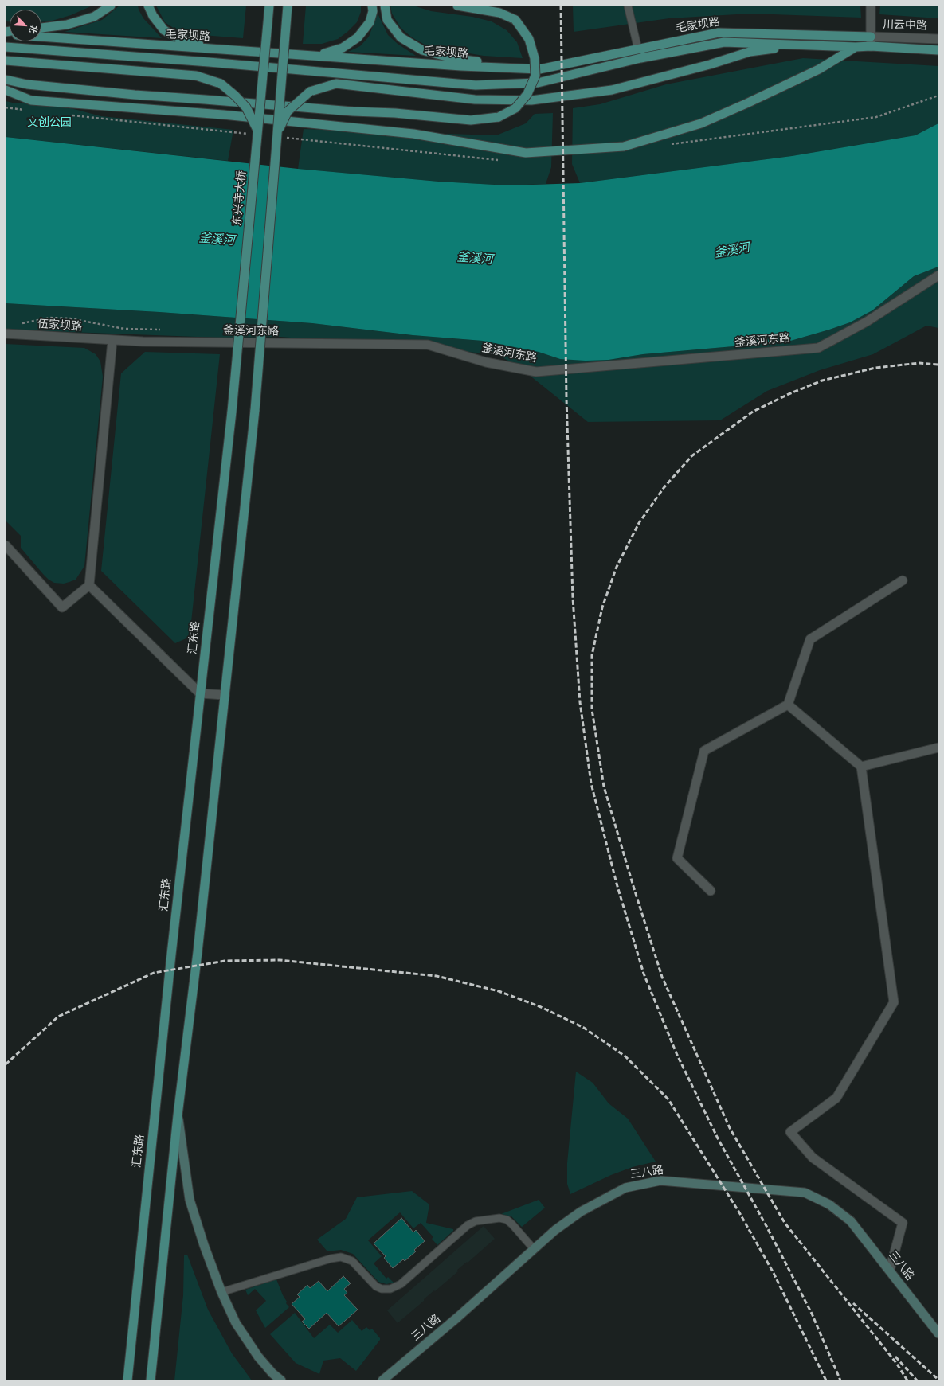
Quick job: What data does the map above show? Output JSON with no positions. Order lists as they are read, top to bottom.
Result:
{
  "streets": {
    "main road": [
      "毛家坝路",
      "东兴寺大桥",
      "汇东路",
      "三八路"
    ],
    "street": ["川云中路", "伍家坝路", "釜溪河东路"]
  },
  "crossings": [
    ["毛家坝路", "川云中路"],
    ["东兴寺大桥", "汇东路"],
    ["伍家坝路", "釜溪河东路"]
  ],
  "water": ["釜溪河"],
  "parks": ["文创公园"],
  "north": "bottom right"
}
